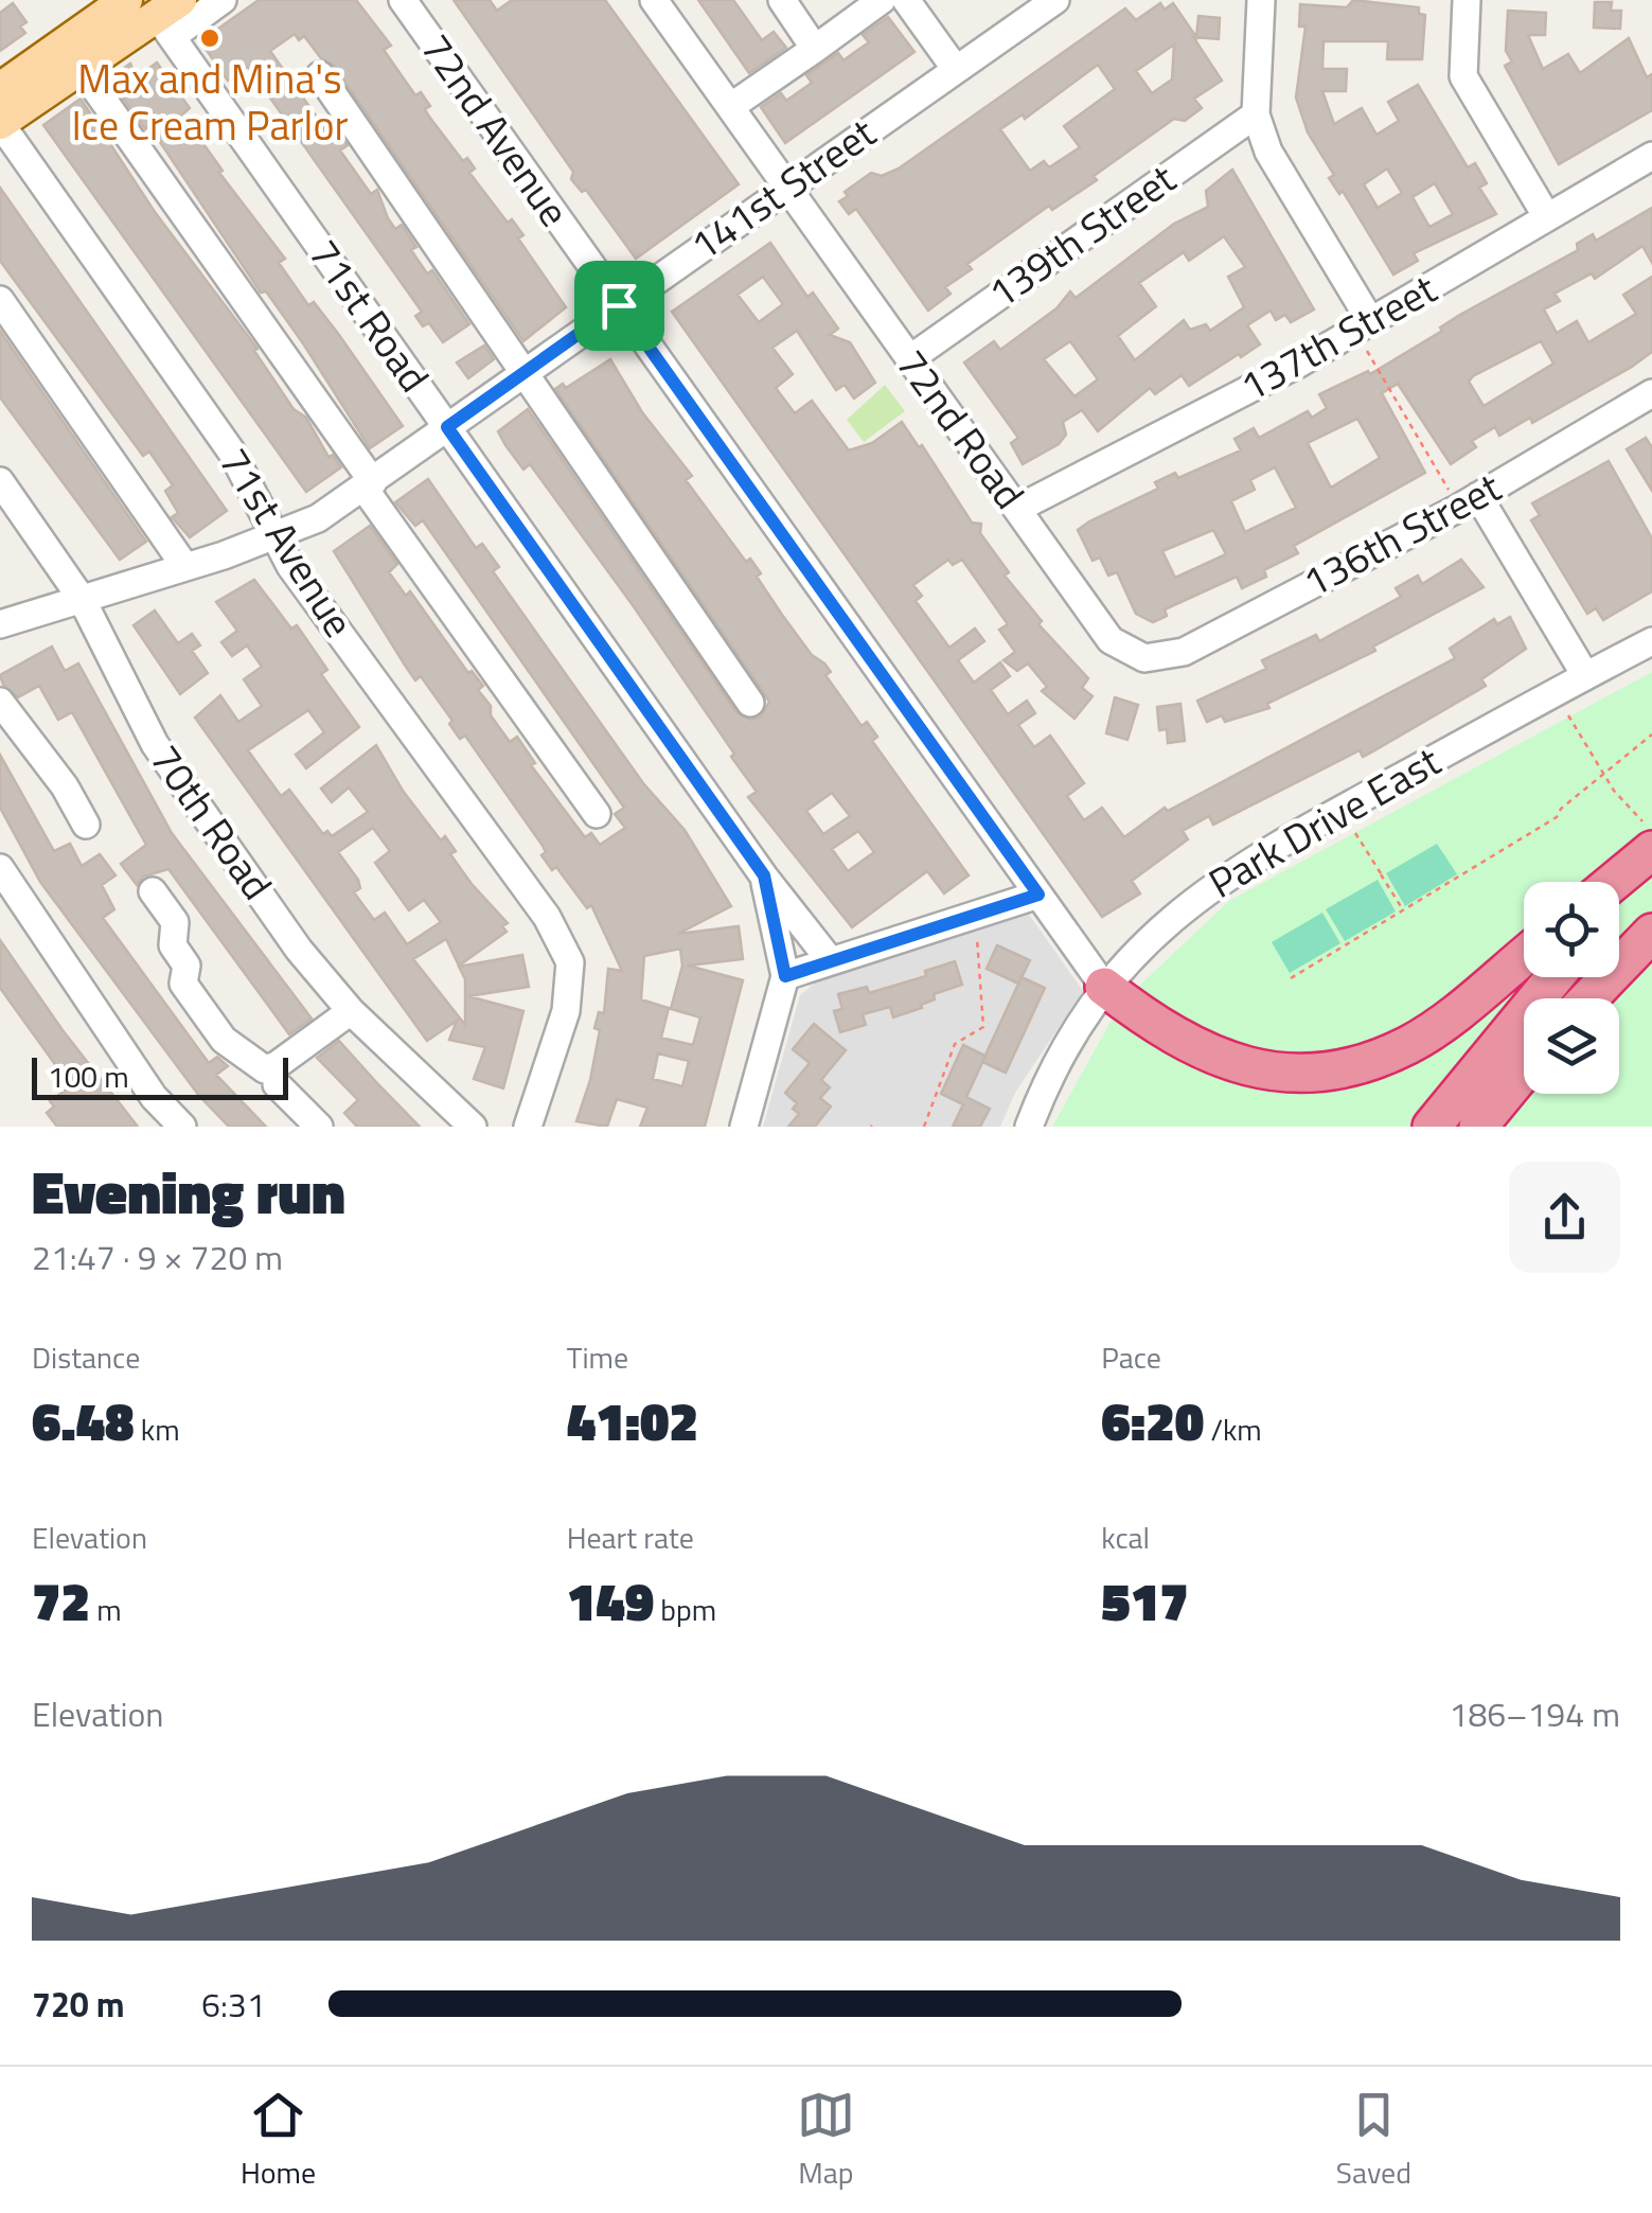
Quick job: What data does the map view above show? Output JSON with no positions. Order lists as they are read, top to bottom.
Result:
{
  "streets": {
    "street": [
      "72nd Avenue",
      "141st Street",
      "139th Street",
      "71st Road",
      "137th Street",
      "72nd Road",
      "136th Street",
      "71st Avenue",
      "70th Road",
      "Park Drive East"
    ]
  },
  "crossings": [
    ["72nd Avenue", "141st Street"],
    ["72nd Avenue", "Park Drive East"],
    ["141st Street", "71st Road"],
    ["141st Street", "72nd Road"],
    ["141st Street", "71st Avenue"],
    ["141st Street", "70th Road"],
    ["139th Street", "72nd Road"],
    ["137th Street", "72nd Road"],
    ["72nd Road", "136th Street"]
  ],
  "places": ["Max and Mina's Ice Cream Parlor"],
  "scale_bar": "100 m",
  "page": {
    "scale": "100 m",
    "heading": ["Evening run", "21:47 · 9 × 720 m"],
    "stats": [
      ["Distance", "6.48 km"],
      ["Time", "41:02"],
      ["Pace", "6:20 /km"],
      ["Elevation", "72 m"],
      ["Heart rate", "149 bpm"],
      ["kcal", "517"]
    ],
    "chart": ["Elevation", "186–194 m"],
    "list": [
      {
        "name": "720 m",
        "note": "6:31"
      }
    ],
    "tabs": ["Home", "Map", "Saved"]
  }
}
